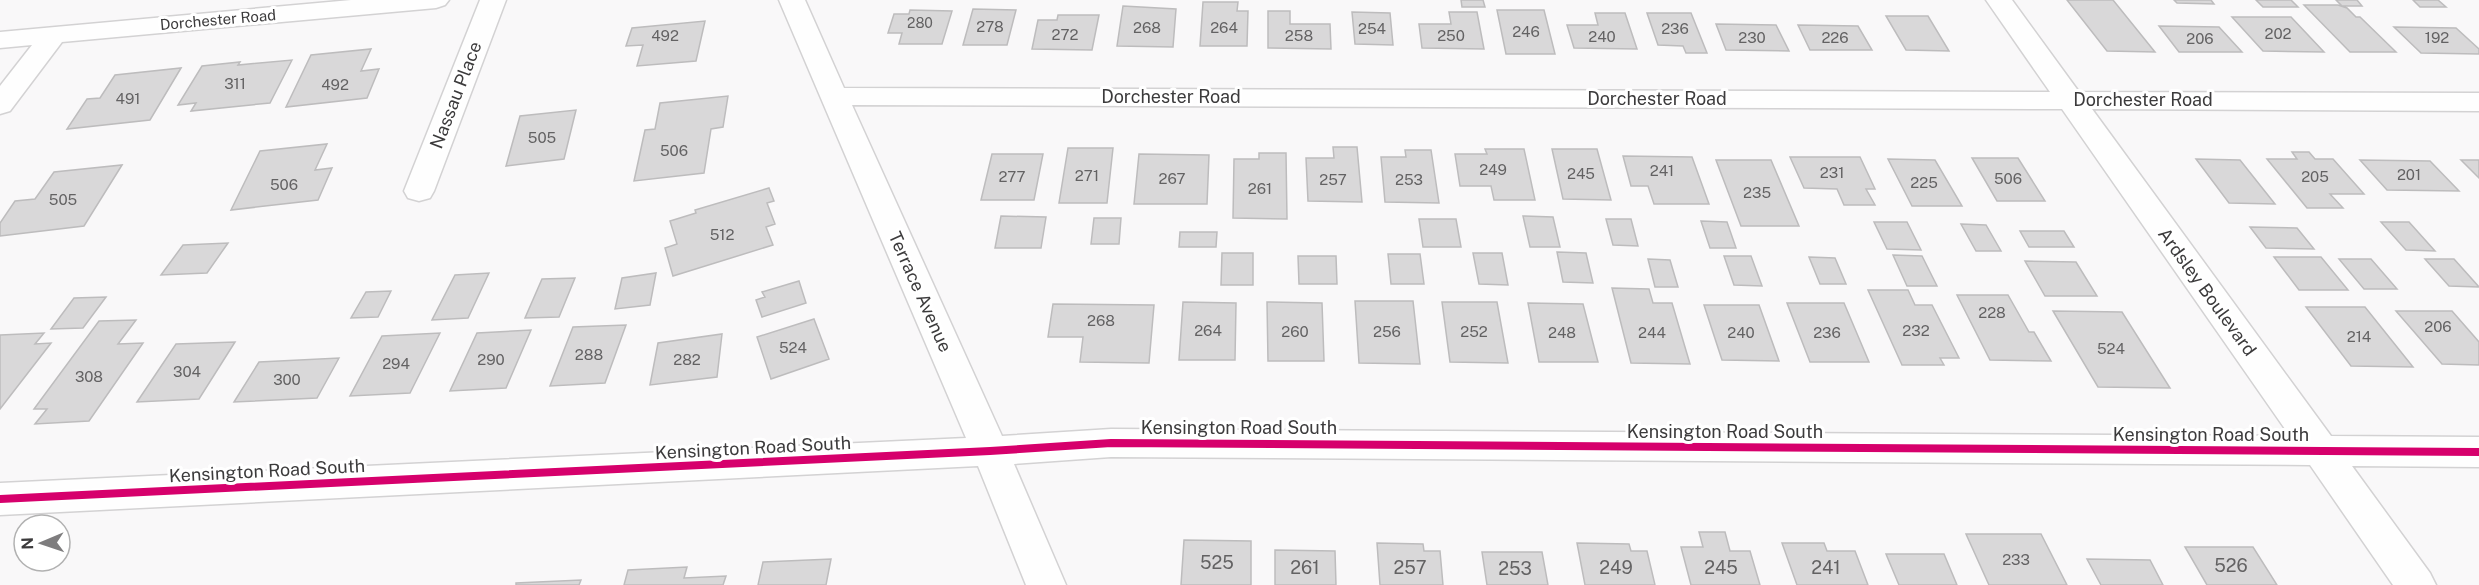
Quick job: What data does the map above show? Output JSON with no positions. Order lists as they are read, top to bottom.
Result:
{
  "streets": {
    "street": [
      "Dorchester Road",
      "Nassau Place",
      "Terrace Avenue",
      "Ardsley Boulevard",
      "Kensington Road South"
    ]
  },
  "crossings": [
    ["Dorchester Road", "Terrace Avenue"],
    ["Dorchester Road", "Ardsley Boulevard"],
    ["Terrace Avenue", "Kensington Road South"],
    ["Ardsley Boulevard", "Kensington Road South"]
  ],
  "house_numbers": [
    "280",
    "278",
    "268",
    "264",
    "254",
    "236",
    "246",
    "202",
    "272",
    "492",
    "258",
    "250",
    "240",
    "230",
    "226",
    "192",
    "206",
    "311",
    "492",
    "491",
    "505",
    "506",
    "249",
    "241",
    "231",
    "245",
    "201",
    "271",
    "277",
    "205",
    "267",
    "506",
    "257",
    "253",
    "225",
    "506",
    "261",
    "235",
    "505",
    "512",
    "228",
    "268",
    "206",
    "264",
    "232",
    "260",
    "256",
    "252",
    "248",
    "244",
    "240",
    "236",
    "214",
    "524",
    "524",
    "288",
    "290",
    "282",
    "294",
    "304",
    "308",
    "300",
    "233",
    "525",
    "526",
    "261",
    "257",
    "249",
    "245",
    "241",
    "253"
  ],
  "north": "left"
}
